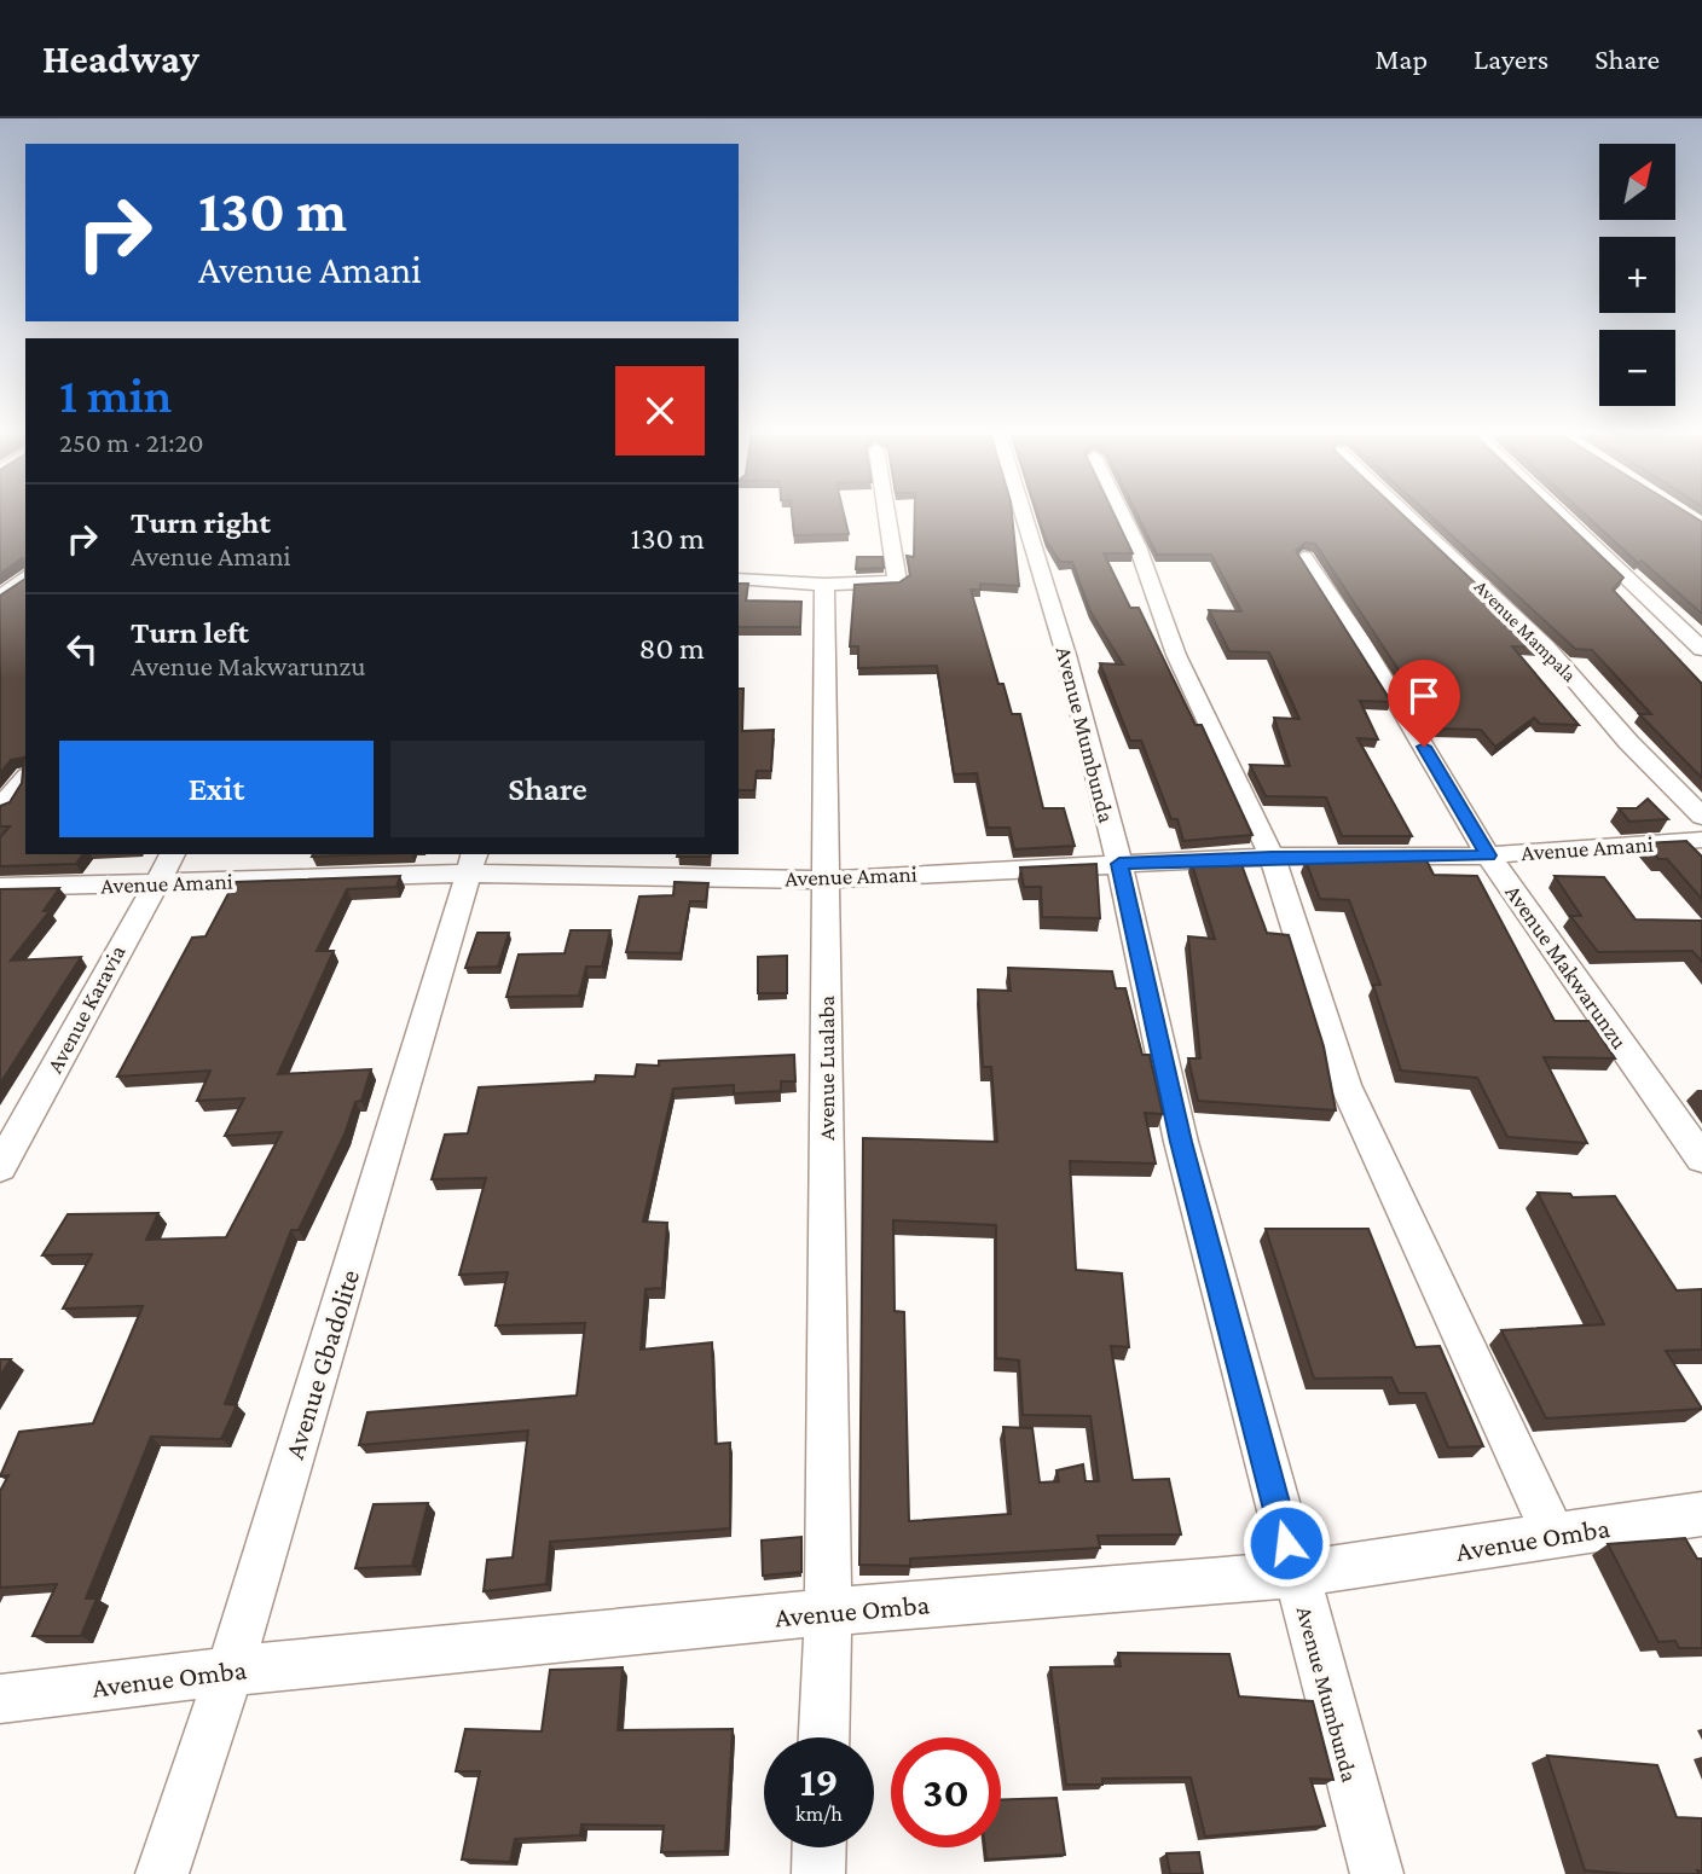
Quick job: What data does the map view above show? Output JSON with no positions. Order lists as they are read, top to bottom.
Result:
{
  "streets": {
    "street": [
      "Avenue Mampala",
      "Avenue Mumbunda",
      "Avenue Amani",
      "Avenue Makwarunzu",
      "Avenue Karavia",
      "Avenue Lualaba",
      "Avenue Gbadolite",
      "Avenue Omba"
    ]
  },
  "crossings": [
    ["Avenue Mumbunda", "Avenue Amani"],
    ["Avenue Mumbunda", "Avenue Omba"],
    ["Avenue Amani", "Avenue Makwarunzu"],
    ["Avenue Amani", "Avenue Karavia"],
    ["Avenue Amani", "Avenue Lualaba"],
    ["Avenue Amani", "Avenue Gbadolite"],
    ["Avenue Lualaba", "Avenue Omba"],
    ["Avenue Gbadolite", "Avenue Omba"]
  ],
  "north": "top right",
  "page": {
    "header": "Headway",
    "nav": ["Map", "Layers", "Share"],
    "map_buttons": ["+", "−"],
    "turn": ["130 m", "Avenue Amani"],
    "heading": ["1 min", "250 m · 21:20"],
    "list": [
      {
        "name": "Turn right",
        "note": "Avenue Amani",
        "value": "130 m"
      },
      {
        "name": "Turn left",
        "note": "Avenue Makwarunzu",
        "value": "80 m"
      }
    ],
    "buttons": ["Exit", "Share"],
    "speed": "19 km/h",
    "limit": "30"
  }
}
